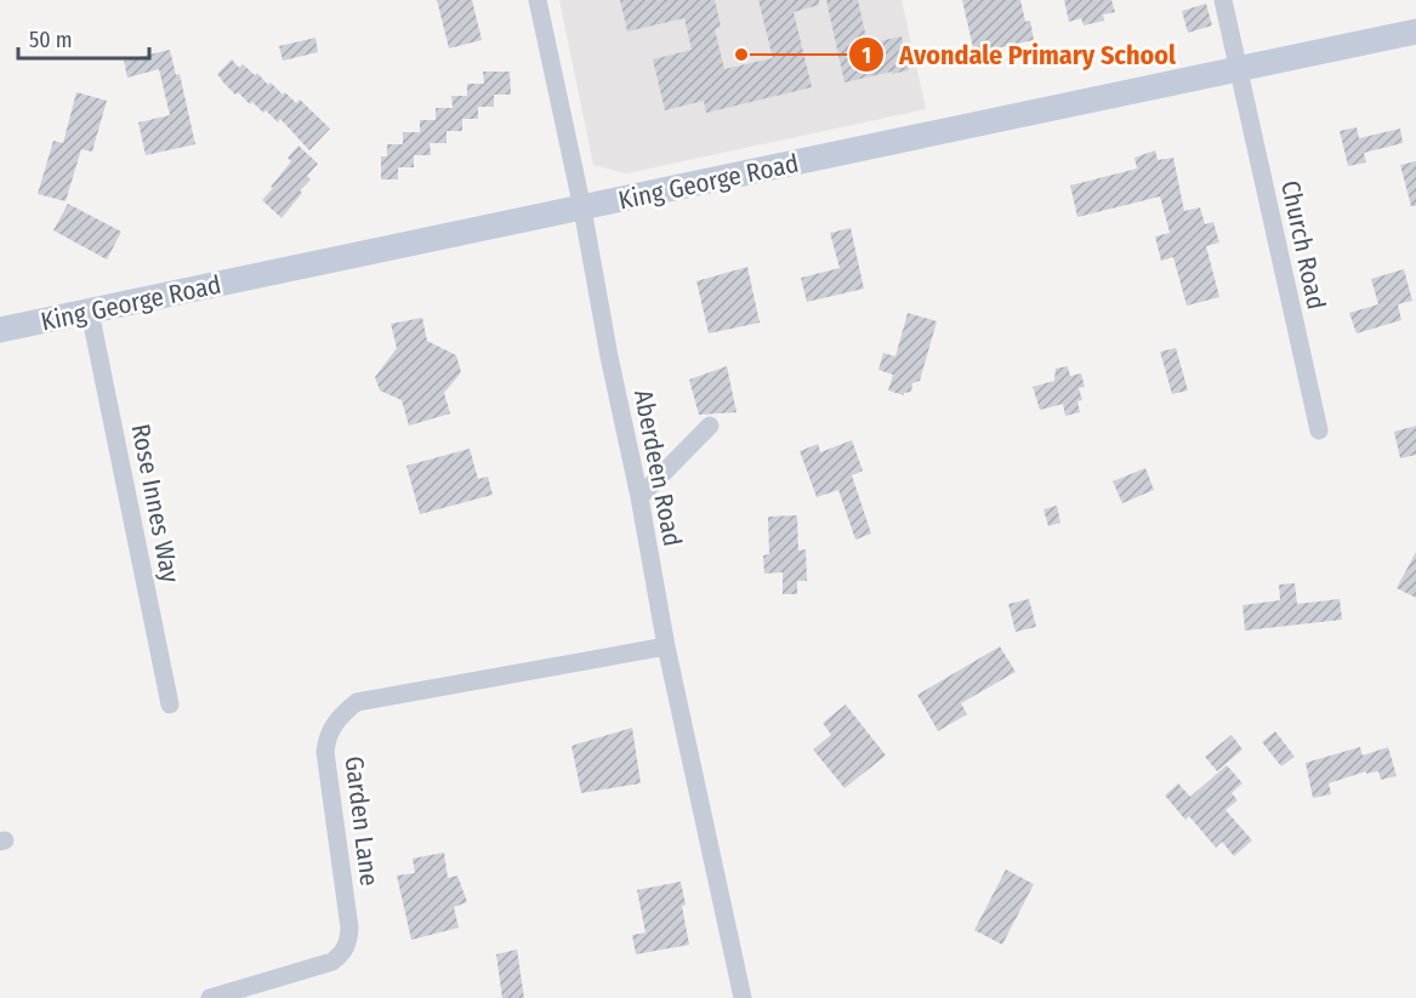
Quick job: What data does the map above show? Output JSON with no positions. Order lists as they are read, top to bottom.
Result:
{
  "streets": {
    "main road": ["King George Road"],
    "street": [
      "Church Road",
      "Aberdeen Road",
      "Rose Innes Way",
      "Garden Lane"
    ]
  },
  "crossings": [
    ["King George Road", "Church Road"],
    ["King George Road", "Aberdeen Road"],
    ["King George Road", "Rose Innes Way"],
    ["Aberdeen Road", "Garden Lane"]
  ],
  "places": ["Avondale Primary School"],
  "scale_bar": "50 m"
}
